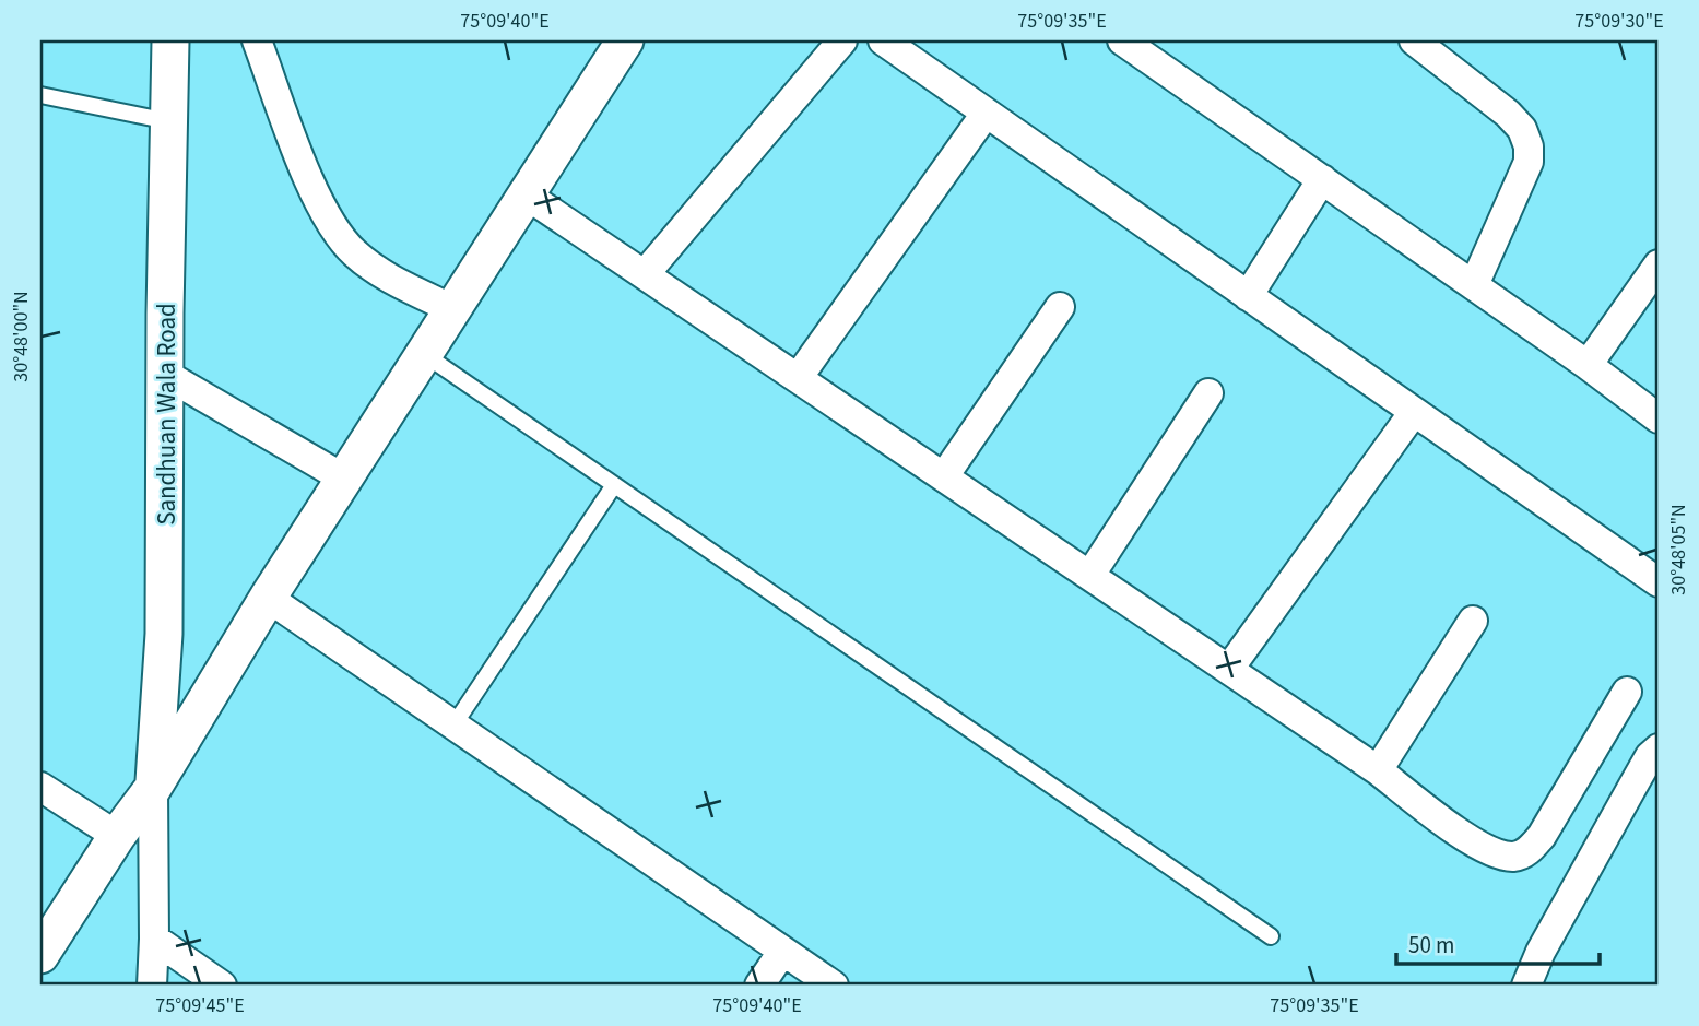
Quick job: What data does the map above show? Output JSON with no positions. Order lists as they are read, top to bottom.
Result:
{
  "streets": {
    "street": ["Sandhuan Wala Road"]
  },
  "scale_bar": "50 m",
  "coordinates": [
    "75°09'40\"E",
    "75°09'35\"E",
    "75°09'30\"E",
    "30°48'00\"N",
    "30°48'05\"N",
    "75°09'45\"E"
  ]
}
